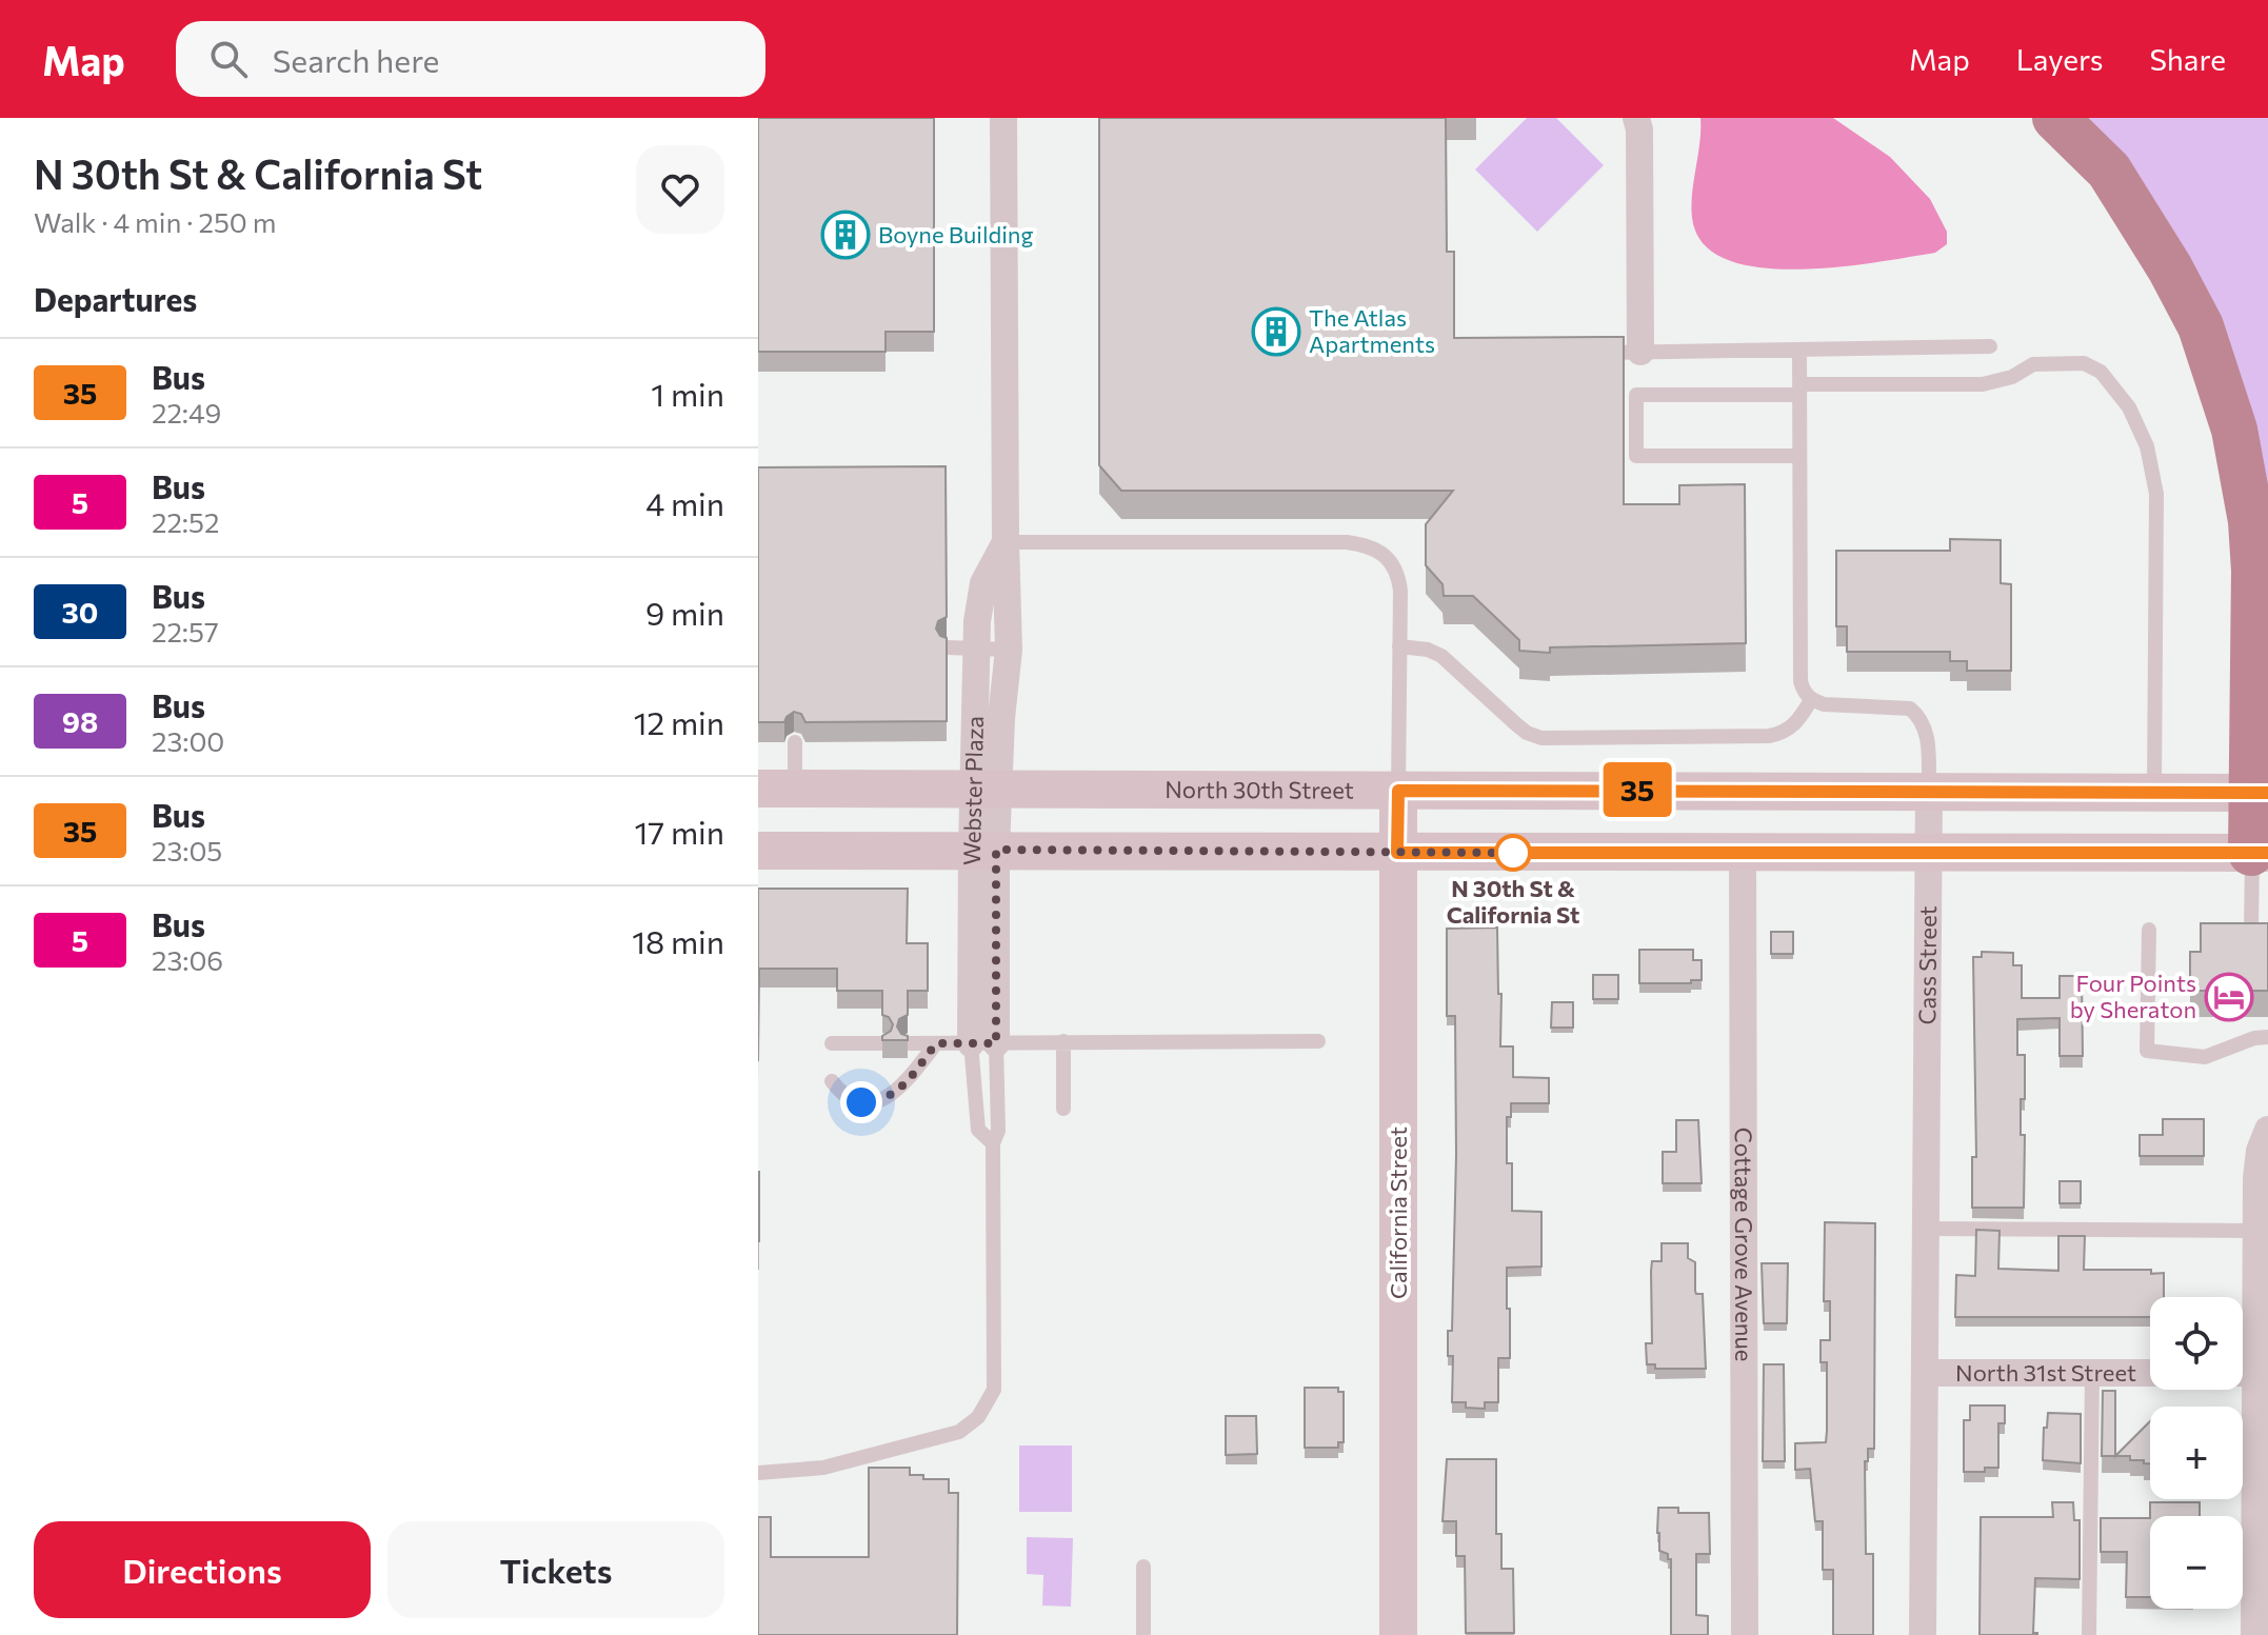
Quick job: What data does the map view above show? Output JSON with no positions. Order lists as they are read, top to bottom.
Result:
{
  "streets": {
    "main road": ["North 30th Street", "California Street"],
    "street": [
      "Webster Plaza",
      "Cass Street",
      "Cottage Grove Avenue",
      "North 31st Street"
    ]
  },
  "crossings": [
    ["Webster Plaza", "North 30th Street"],
    ["North 30th Street", "Cass Street"],
    ["North 30th Street", "California Street"],
    ["Cass Street", "North 31st Street"]
  ],
  "places": {
    "building": ["Boyne Building", "The Atlas Apartments"],
    "other": ["N 30th St & California St"],
    "hotel": ["Four Points by Sheraton"]
  },
  "lines": ["bus line 35"],
  "page": {
    "header": "Map",
    "search": "Search here",
    "nav": ["Map", "Layers", "Share"],
    "heading": [
      ["N 30th St & California St", "Walk · 4 min · 250 m"],
      "Departures"
    ],
    "on_map": "35",
    "list": [
      {
        "mark": "35",
        "name": "Bus",
        "note": "22:49",
        "value": "1 min"
      },
      {
        "mark": "5",
        "name": "Bus",
        "note": "22:52",
        "value": "4 min"
      },
      {
        "mark": "30",
        "name": "Bus",
        "note": "22:57",
        "value": "9 min"
      },
      {
        "mark": "98",
        "name": "Bus",
        "note": "23:00",
        "value": "12 min"
      },
      {
        "mark": "35",
        "name": "Bus",
        "note": "23:05",
        "value": "17 min"
      },
      {
        "mark": "5",
        "name": "Bus",
        "note": "23:06",
        "value": "18 min"
      }
    ],
    "map_buttons": ["+", "−"],
    "buttons": ["Directions", "Tickets"]
  }
}
